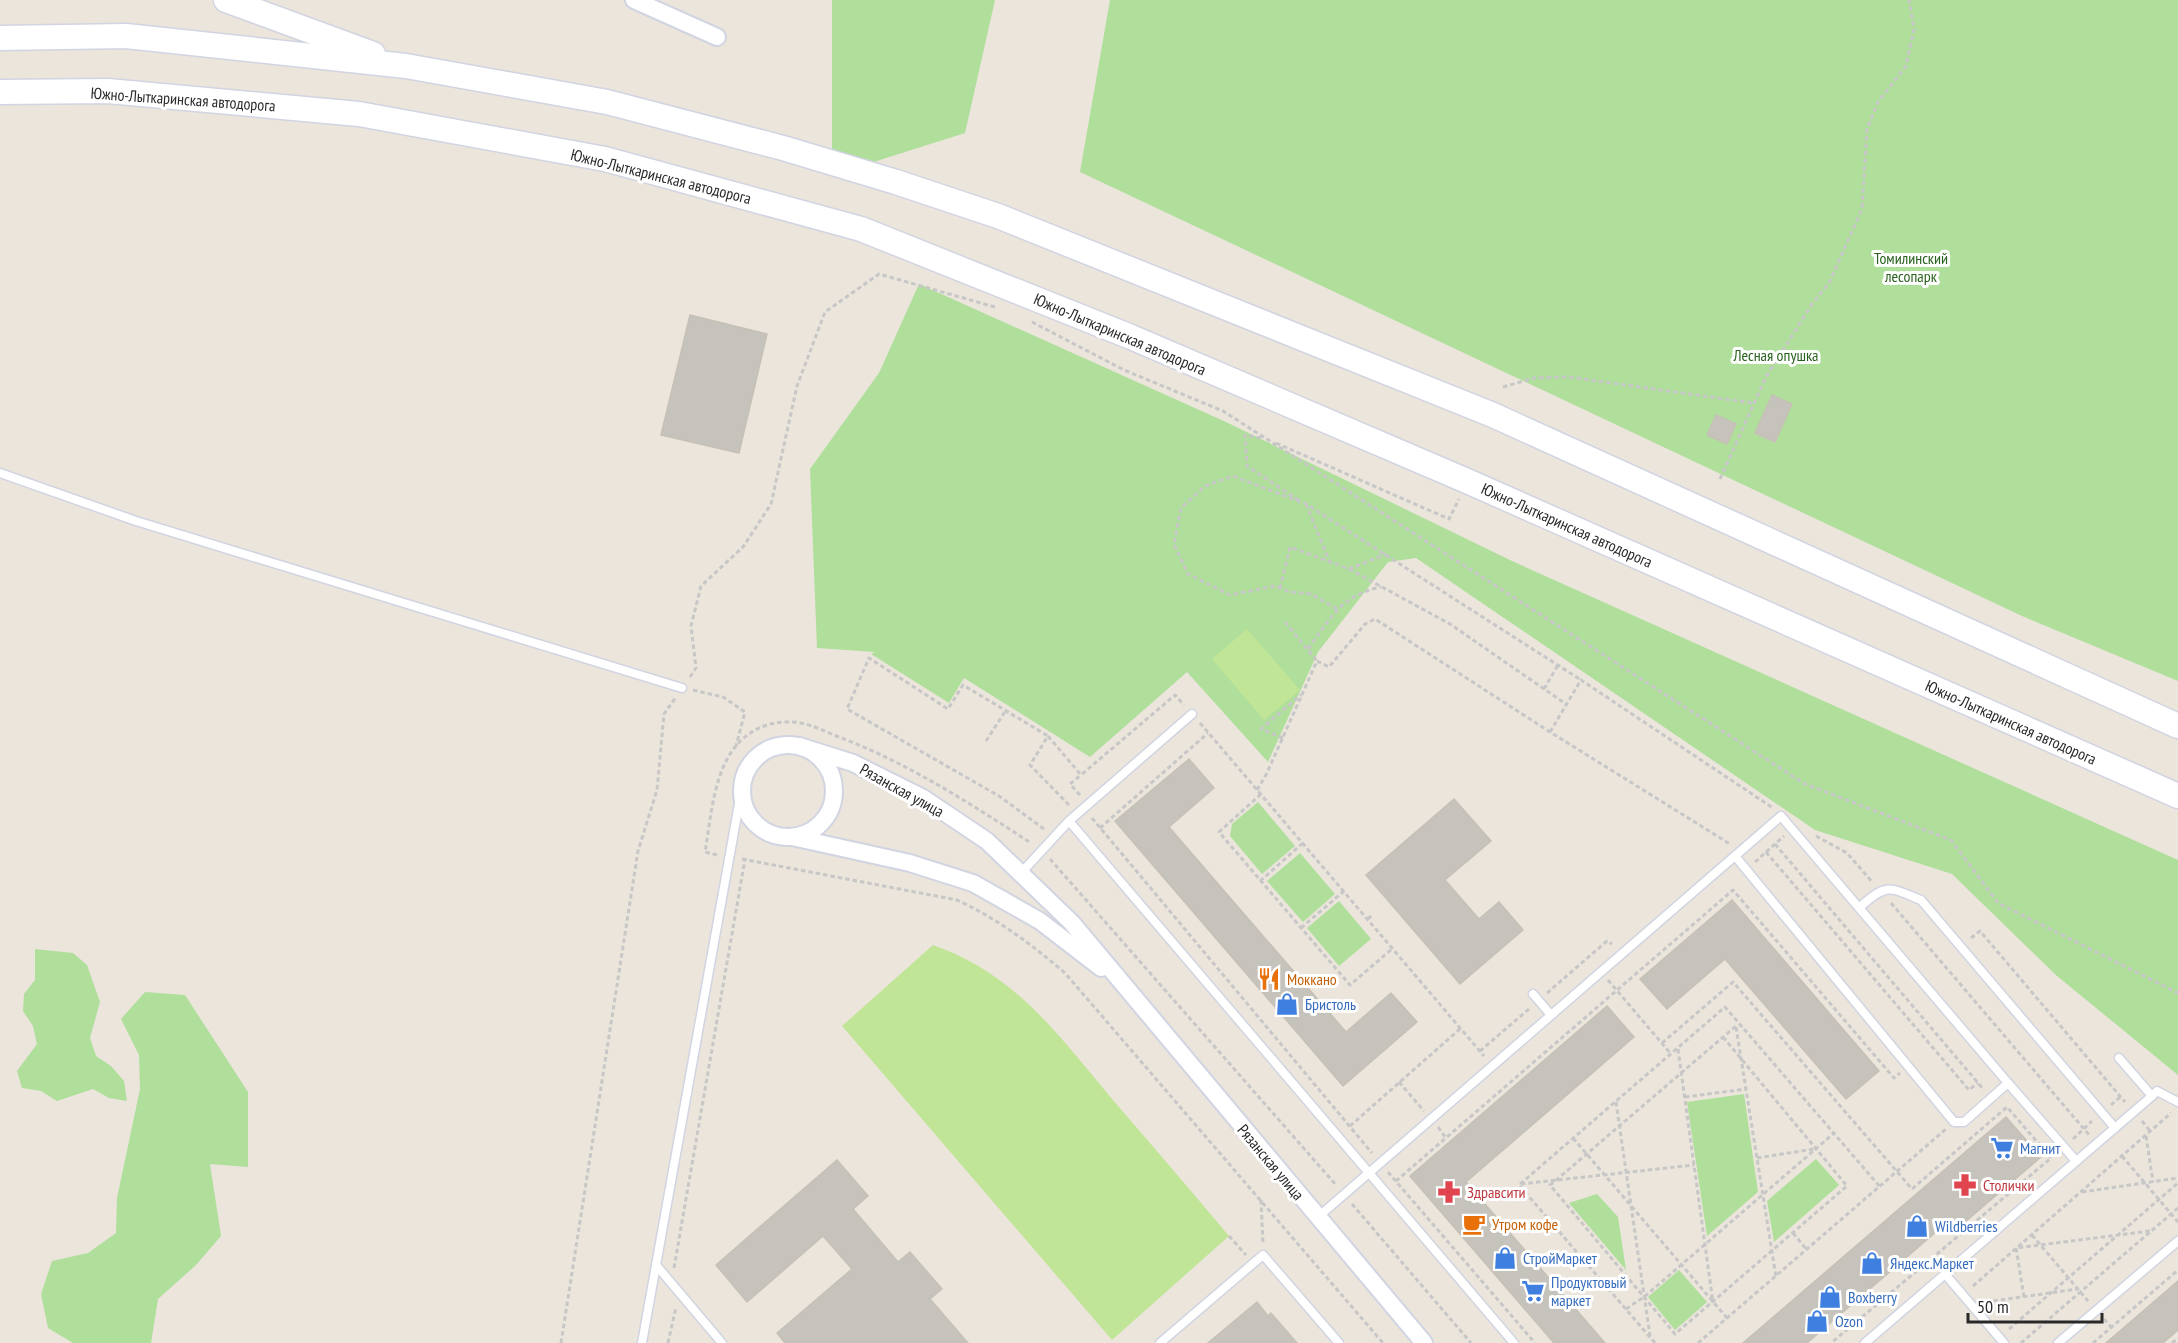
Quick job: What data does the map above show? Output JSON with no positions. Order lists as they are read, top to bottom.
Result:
{
  "streets": {
    "main road": ["Южно-Лыткаринская автодорога"],
    "street": ["Рязанская улица"]
  },
  "parks": ["Томилинский лесопарк", "Лесная опушка"],
  "places": {
    "restaurant": ["Моккано"],
    "shop": [
      "Бристоль",
      "Wildberries",
      "СтройМаркет",
      "Яндекс.Маркет",
      "Boxberry",
      "Ozon"
    ],
    "supermarket": ["Магнит", "Продуктовый маркет"],
    "pharmacy": ["Столички", "Здравсити"],
    "cafe": ["Утром кофе"]
  },
  "scale_bar": "50 m"
}
